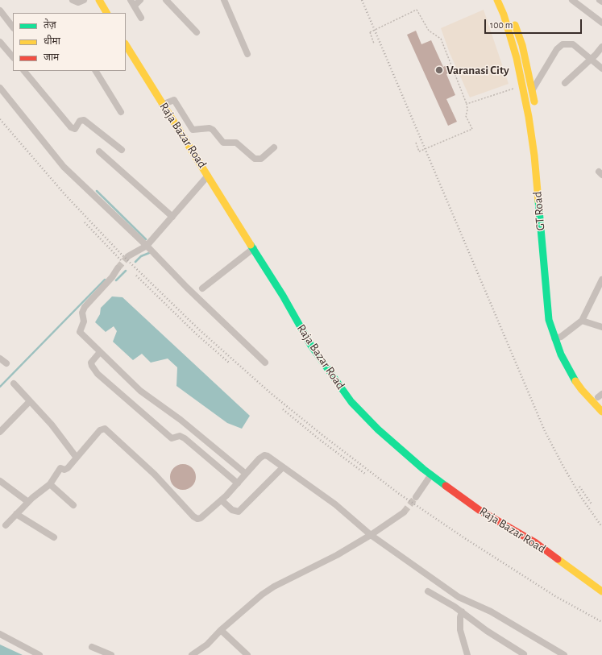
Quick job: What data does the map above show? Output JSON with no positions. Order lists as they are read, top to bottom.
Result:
{
  "streets": {
    "main road": ["Raja Bazar Road", "GT Road"]
  },
  "places": ["Varanasi City"],
  "legend": ["तेज़", "धीमा", "जाम"],
  "scale_bar": "100 m"
}
